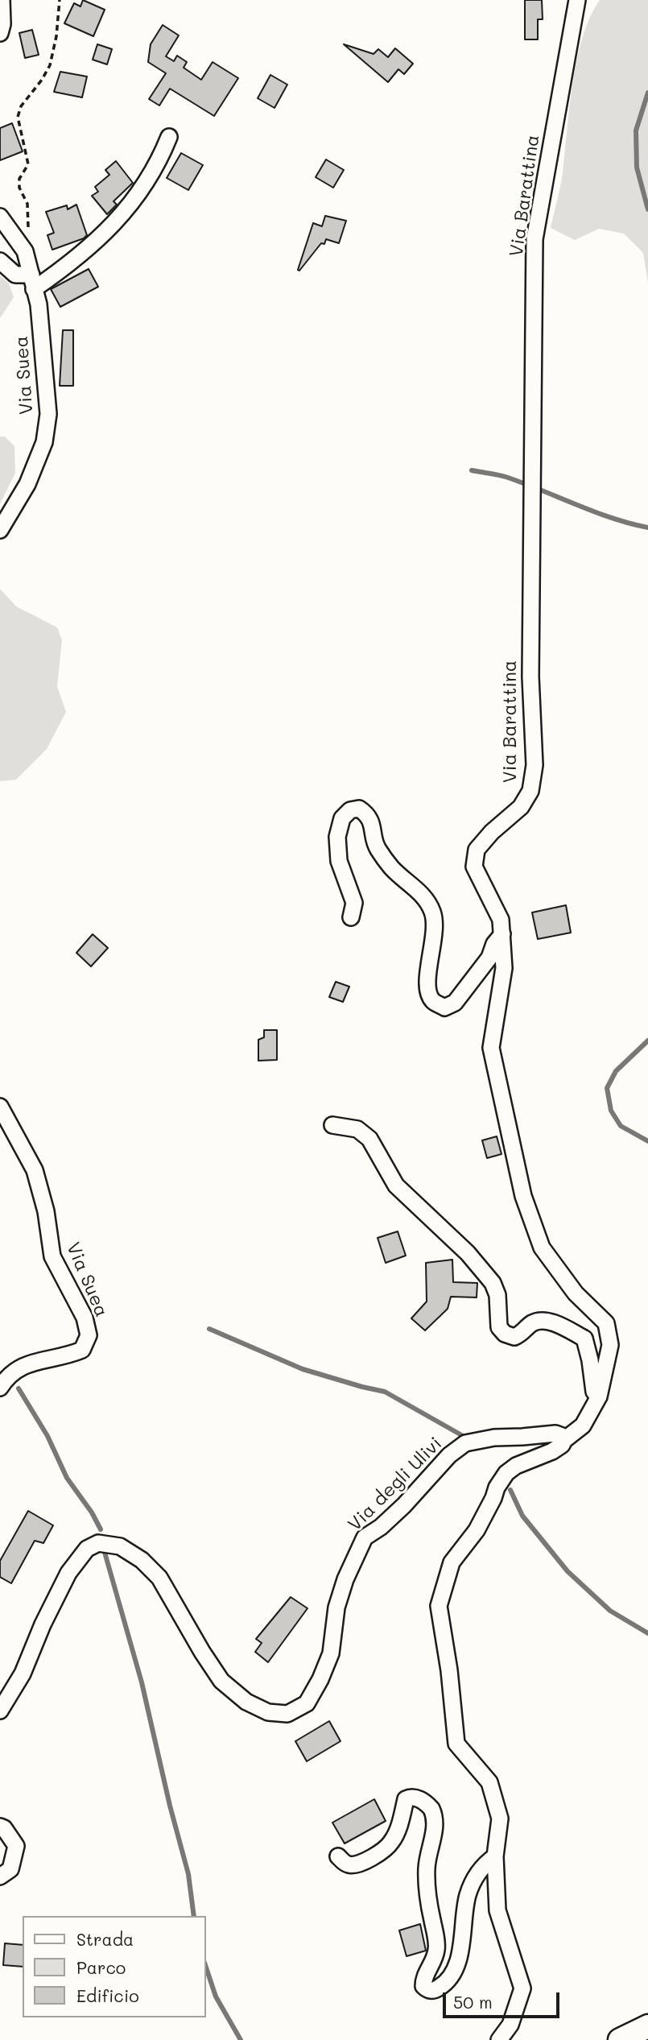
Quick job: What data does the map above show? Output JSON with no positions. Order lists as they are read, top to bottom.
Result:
{
  "streets": {
    "street": ["Via Barattina", "Via Suea", "Via degli Ulivi"]
  },
  "crossings": [
    ["Via Barattina", "Via degli Ulivi"]
  ],
  "legend": ["Strada", "Parco", "Edificio"],
  "scale_bar": "50 m"
}
